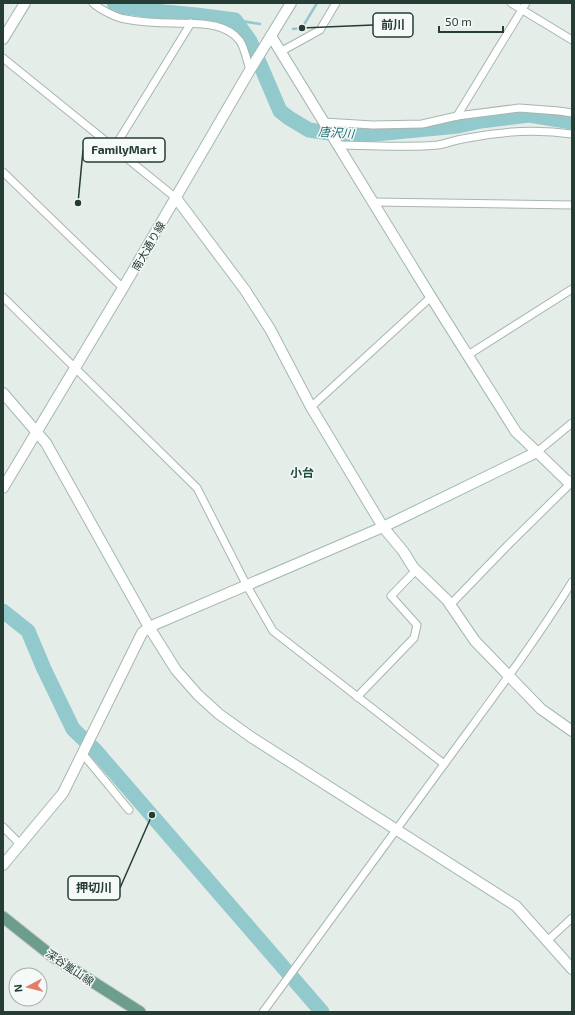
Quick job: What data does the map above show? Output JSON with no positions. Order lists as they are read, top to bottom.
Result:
{
  "streets": {
    "main road": ["深谷嵐山線"],
    "street": ["南大通り線"]
  },
  "districts": ["小台"],
  "water": ["唐沢川"],
  "places": ["前川", "FamilyMart", "押切川"],
  "scale_bar": "50 m",
  "north": "left"
}
